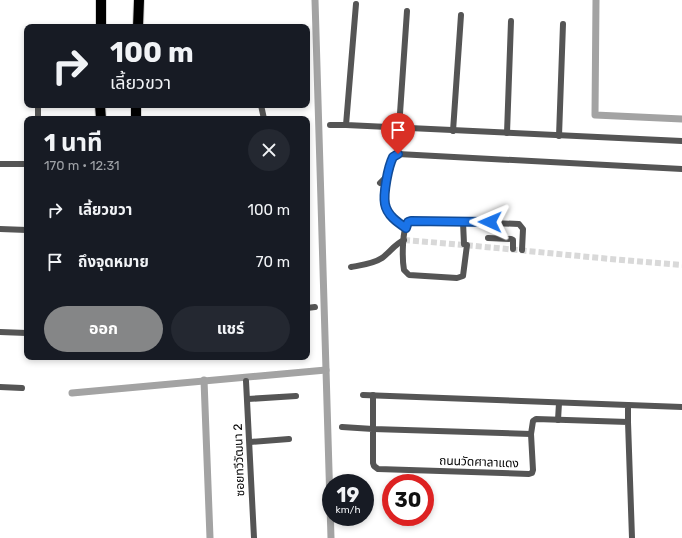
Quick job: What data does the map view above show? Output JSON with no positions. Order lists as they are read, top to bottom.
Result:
{
  "streets": {
    "street": ["ซอยทวีวัฒนา 2", "ถนนวัดศาลาแดง"]
  },
  "page": {
    "turn": ["100 m", "เลี้ยวขวา"],
    "heading": ["1 นาที", "170 m · 12:31"],
    "list": [
      {
        "name": "เลี้ยวขวา",
        "value": "100 m"
      },
      {
        "name": "ถึงจุดหมาย",
        "value": "70 m"
      }
    ],
    "buttons": ["ออก", "แชร์"],
    "speed": "19 km/h",
    "limit": "30"
  }
}
